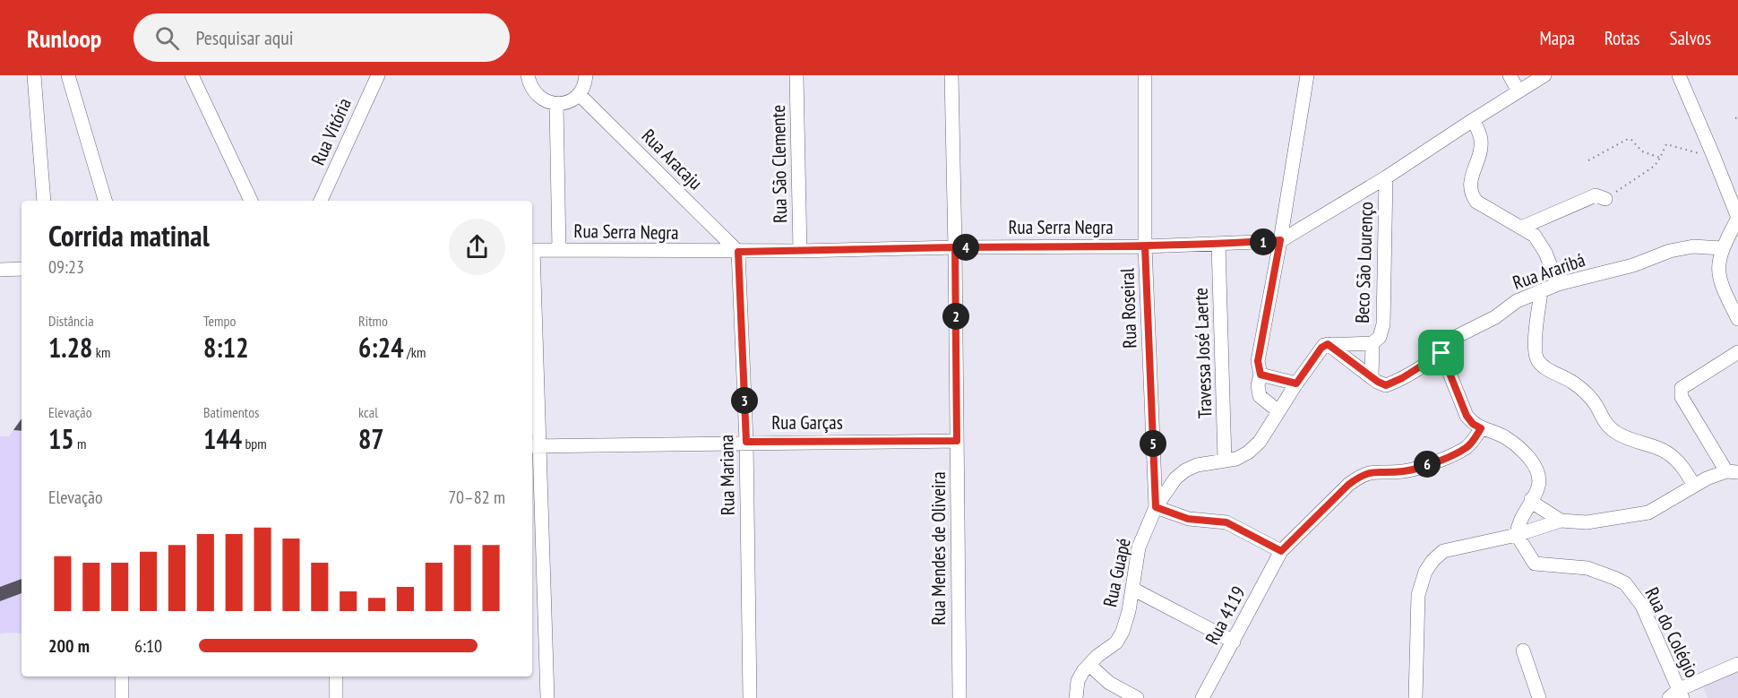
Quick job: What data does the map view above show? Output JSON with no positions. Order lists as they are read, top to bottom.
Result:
{
  "streets": {
    "street": [
      "Rua Vitória",
      "Rua Aracaju",
      "Rua São Clemente",
      "Rua Serra Negra",
      "Beco São Lourenço",
      "Rua Araribá",
      "Rua Roseiral",
      "Travessa José Laerte",
      "Rua Garças",
      "Rua Mariana",
      "Rua Mendes de Oliveira",
      "Rua Guapé",
      "Rua 4119",
      "Rua do Colégio"
    ]
  },
  "crossings": [
    ["Rua Aracaju", "Rua Serra Negra"],
    ["Rua Aracaju", "Rua Mariana"],
    ["Rua São Clemente", "Rua Serra Negra"],
    ["Rua Serra Negra", "Beco São Lourenço"],
    ["Rua Serra Negra", "Rua Roseiral"],
    ["Rua Serra Negra", "Travessa José Laerte"],
    ["Rua Serra Negra", "Rua Mariana"],
    ["Rua Serra Negra", "Rua Mendes de Oliveira"],
    ["Beco São Lourenço", "Rua Araribá"],
    ["Rua Araribá", "Rua Guapé"],
    ["Rua Roseiral", "Rua Guapé"],
    ["Travessa José Laerte", "Rua Guapé"],
    ["Rua Garças", "Rua Mariana"],
    ["Rua Garças", "Rua Mendes de Oliveira"]
  ],
  "page": {
    "header": "Runloop",
    "search": "Pesquisar aqui",
    "nav": ["Mapa", "Rotas", "Salvos"],
    "heading": ["Corrida matinal", "09:23"],
    "pins": [
      "1",
      "4",
      "2",
      "3",
      "5",
      "6"
    ],
    "stats": [
      ["Distância", "1.28 km"],
      ["Tempo", "8:12"],
      ["Ritmo", "6:24 /km"],
      ["Elevação", "15 m"],
      ["Batimentos", "144 bpm"],
      ["kcal", "87"]
    ],
    "chart": ["Elevação", "70–82 m"],
    "list": [
      {
        "name": "200 m",
        "note": "6:10"
      }
    ]
  }
}
